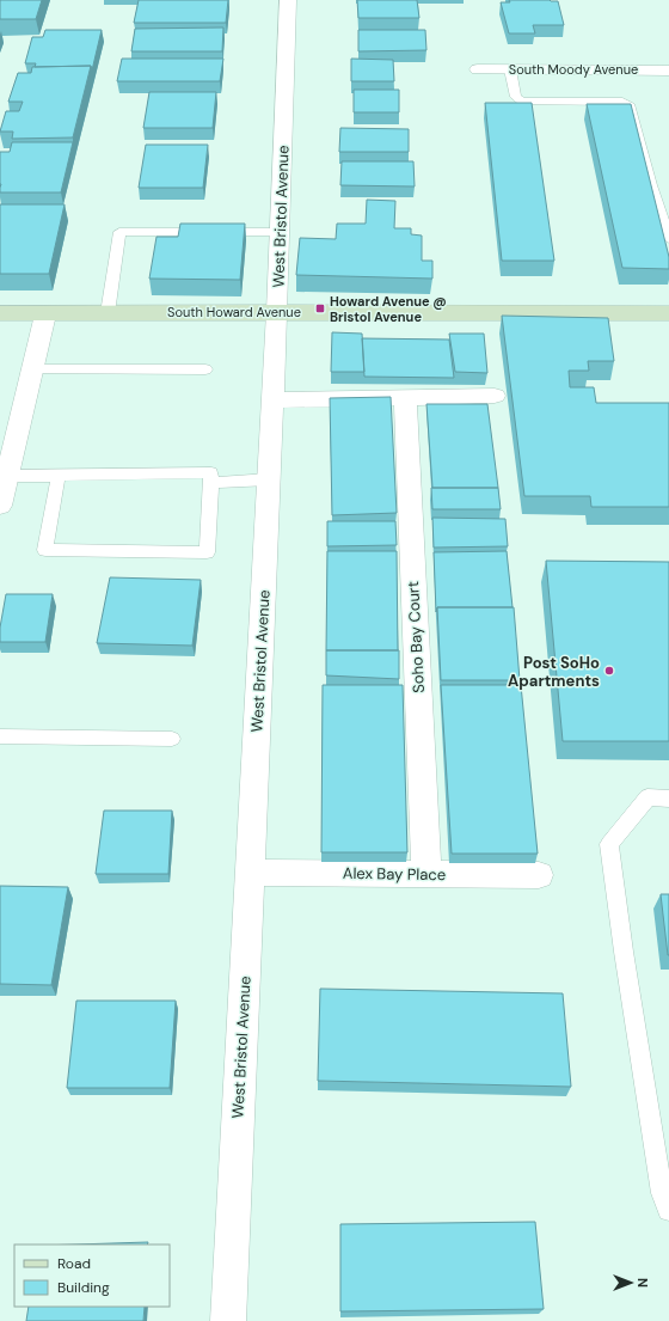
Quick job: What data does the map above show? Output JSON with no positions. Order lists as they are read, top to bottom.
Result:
{
  "streets": {
    "main road": ["South Howard Avenue"],
    "street": [
      "South Moody Avenue",
      "West Bristol Avenue",
      "Soho Bay Court",
      "Alex Bay Place"
    ]
  },
  "crossings": [
    ["West Bristol Avenue", "South Howard Avenue"],
    ["West Bristol Avenue", "Alex Bay Place"],
    ["Soho Bay Court", "Alex Bay Place"]
  ],
  "places": {
    "transit": ["Howard Avenue @ Bristol Avenue"],
    "other": ["Post SoHo Apartments"]
  },
  "legend": ["Road", "Building"],
  "north": "right"
}
